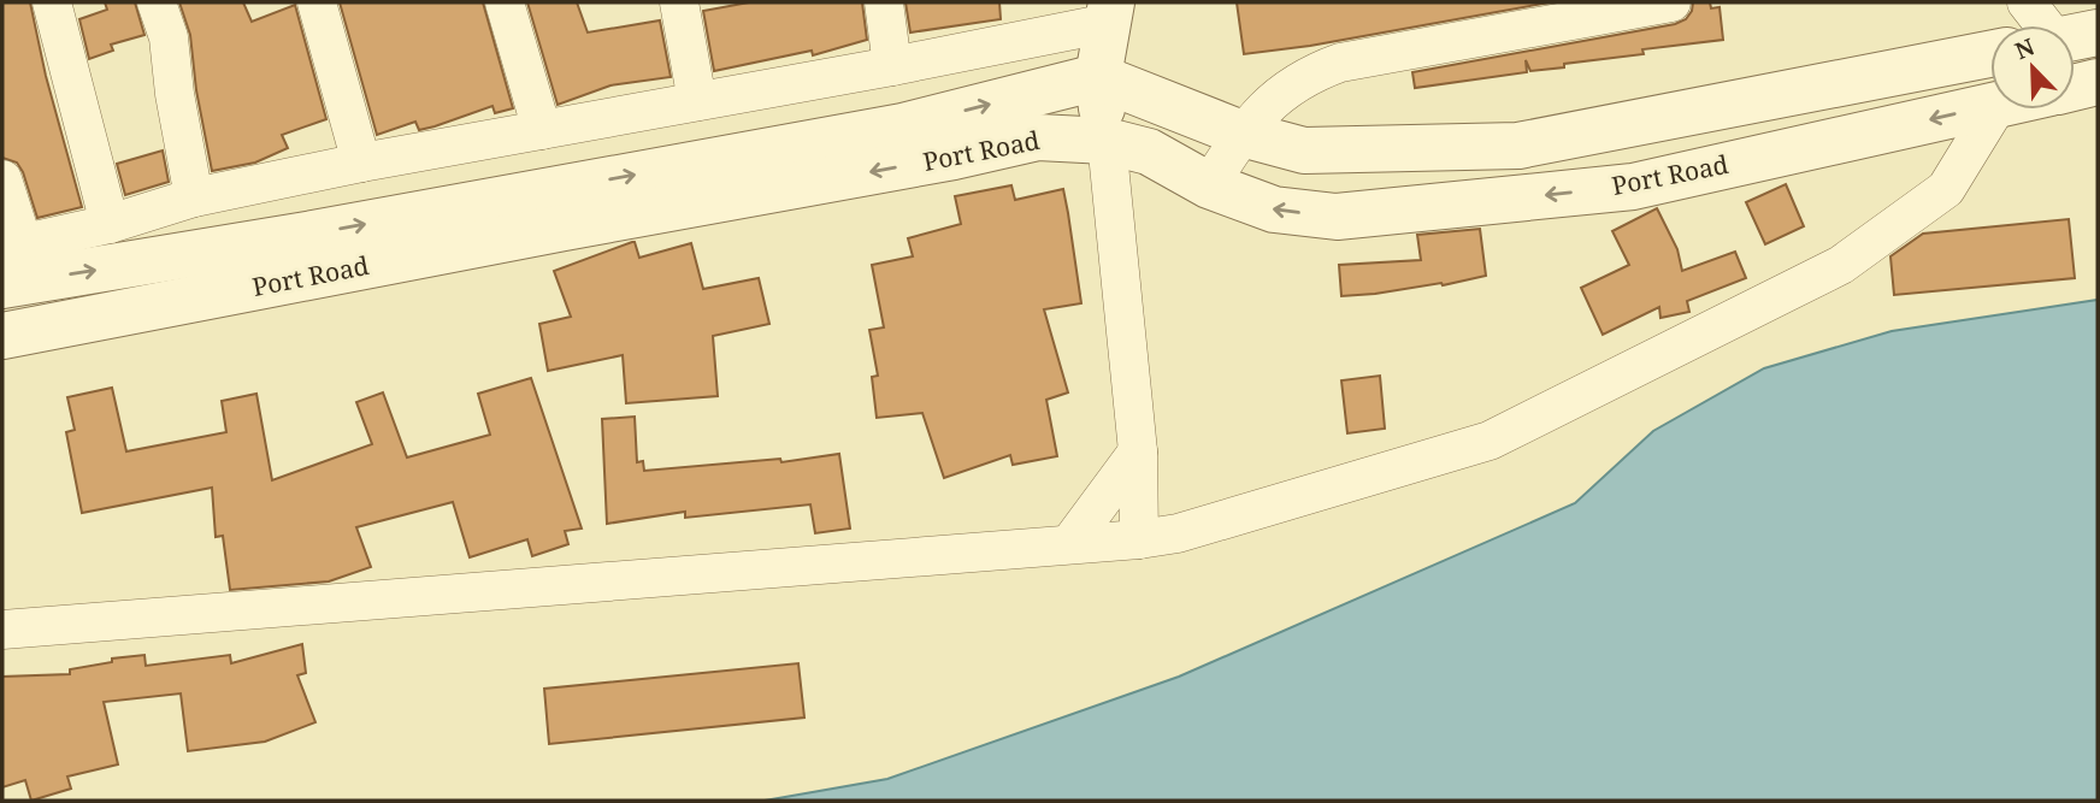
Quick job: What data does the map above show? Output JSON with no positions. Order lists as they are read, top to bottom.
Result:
{
  "streets": {
    "street": ["Port Road"]
  },
  "north": "top left"
}
